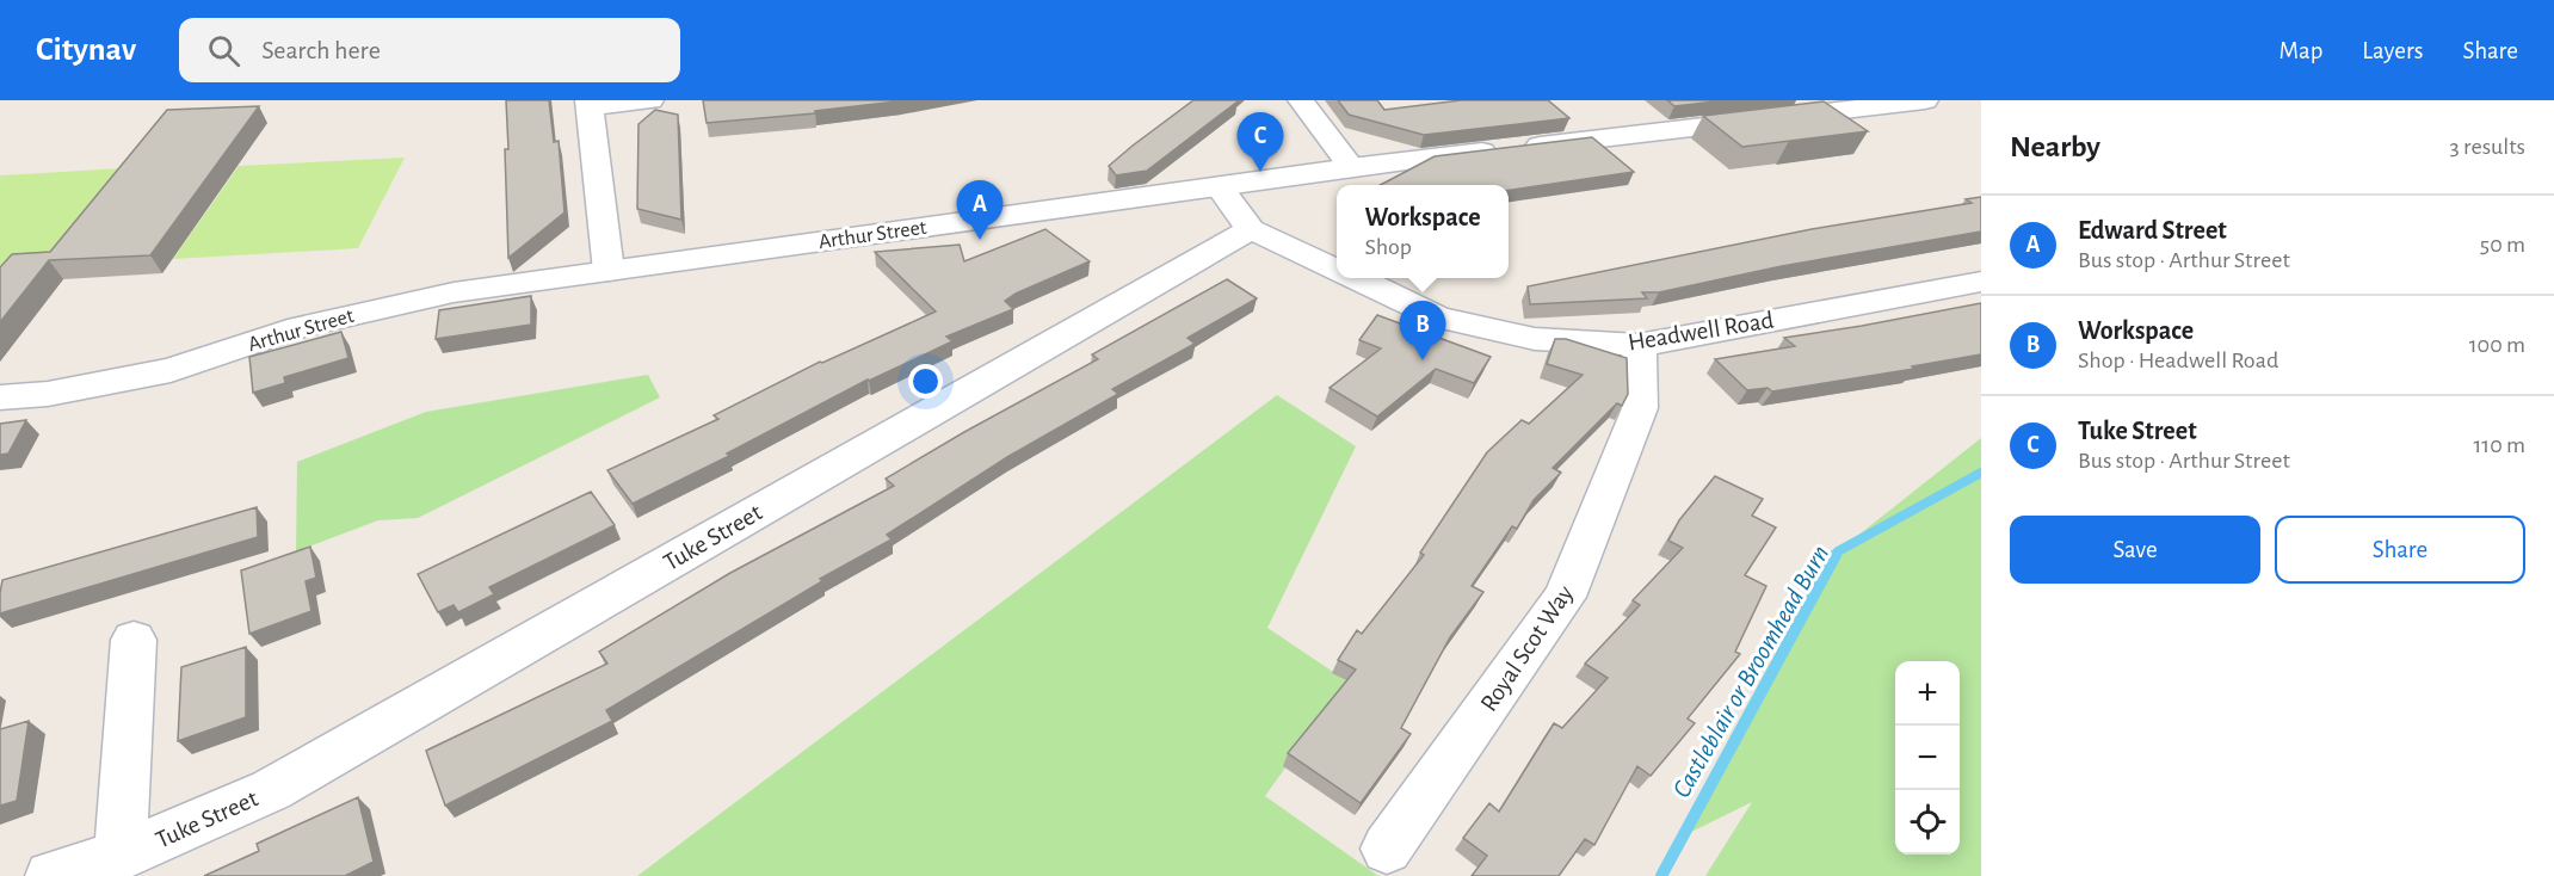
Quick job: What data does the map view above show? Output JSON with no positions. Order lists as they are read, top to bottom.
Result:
{
  "streets": {
    "street": [
      "Arthur Street",
      "Headwell Road",
      "Tuke Street",
      "Royal Scot Way"
    ]
  },
  "crossings": [
    ["Headwell Road", "Tuke Street"],
    ["Headwell Road", "Royal Scot Way"]
  ],
  "water": ["Castleblair or Broomhead Burn"],
  "page": {
    "header": "Citynav",
    "search": "Search here",
    "nav": ["Map", "Layers", "Share"],
    "heading": ["Nearby", "3 results"],
    "pins": ["C", "A", "B"],
    "popup": ["Workspace", "Shop"],
    "list": [
      {
        "mark": "A",
        "name": "Edward Street",
        "note": "Bus stop · Arthur Street",
        "value": "50 m"
      },
      {
        "mark": "B",
        "name": "Workspace",
        "note": "Shop · Headwell Road",
        "value": "100 m"
      },
      {
        "mark": "C",
        "name": "Tuke Street",
        "note": "Bus stop · Arthur Street",
        "value": "110 m"
      }
    ],
    "buttons": ["Save", "Share"],
    "map_buttons": ["+", "−"]
  }
}
